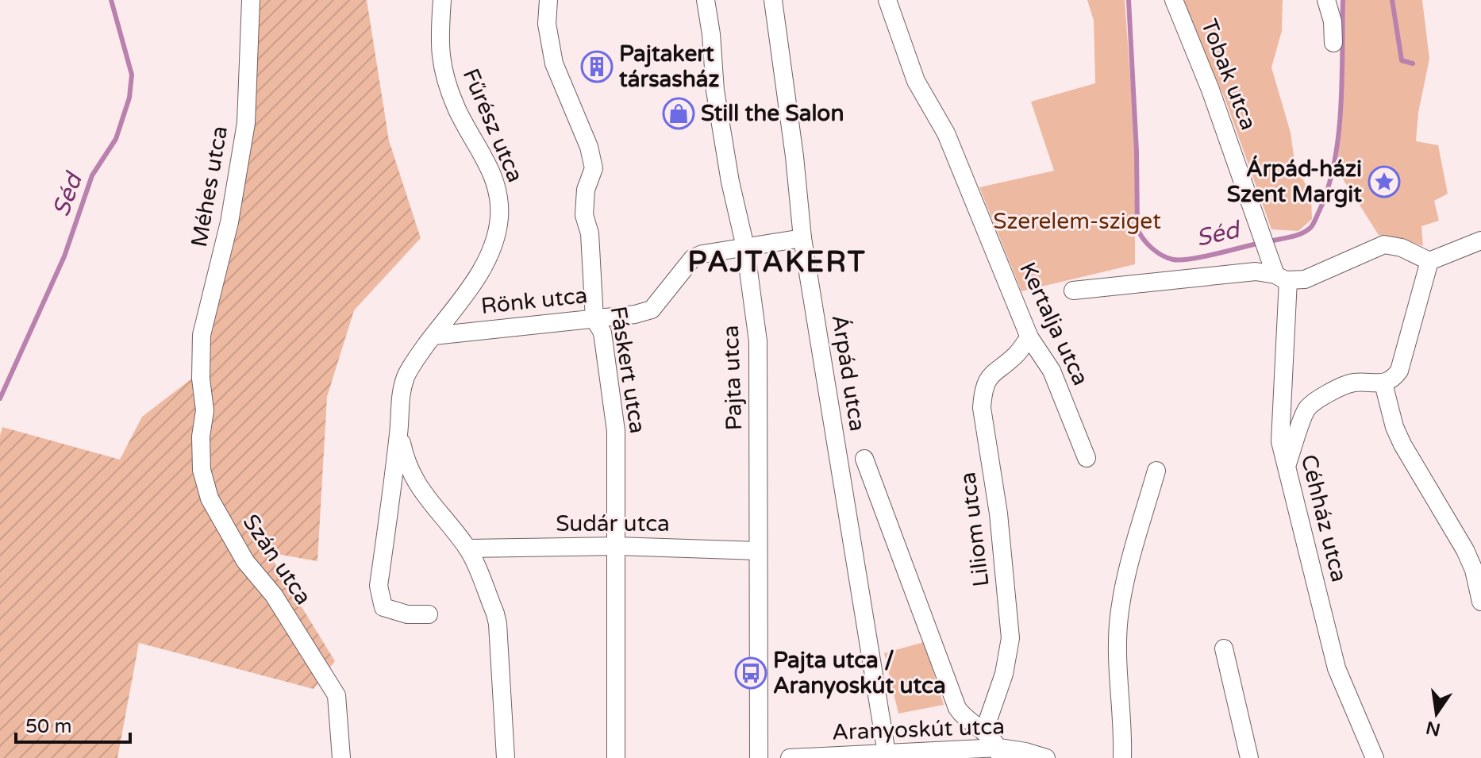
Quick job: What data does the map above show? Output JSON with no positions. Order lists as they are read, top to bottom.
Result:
{
  "streets": {
    "street": [
      "Tobak utca",
      "Fűrész utca",
      "Méhes utca",
      "Rönk utca",
      "Kertalja utca",
      "Fáskert utca",
      "Árpád utca",
      "Pajta utca",
      "Céhház utca",
      "Sudár utca",
      "Liliom utca",
      "Szán utca",
      "Aranyoskút utca"
    ]
  },
  "crossings": [
    ["Tobak utca", "Céhház utca"],
    ["Fűrész utca", "Rönk utca"],
    ["Fűrész utca", "Sudár utca"],
    ["Méhes utca", "Szán utca"],
    ["Rönk utca", "Fáskert utca"],
    ["Rönk utca", "Árpád utca"],
    ["Rönk utca", "Pajta utca"],
    ["Kertalja utca", "Liliom utca"],
    ["Fáskert utca", "Sudár utca"],
    ["Árpád utca", "Liliom utca"],
    ["Árpád utca", "Aranyoskút utca"],
    ["Pajta utca", "Sudár utca"]
  ],
  "districts": ["PAJTAKERT"],
  "water": ["Séd"],
  "parks": ["Szerelem-sziget"],
  "places": {
    "building": ["Pajtakert társasház"],
    "shop": ["Still the Salon"],
    "place": ["Árpád-házi Szent Margit"],
    "bus stop": ["Pajta utca / Aranyoskút utca"]
  },
  "scale_bar": "50 m",
  "north": "bottom"
}
